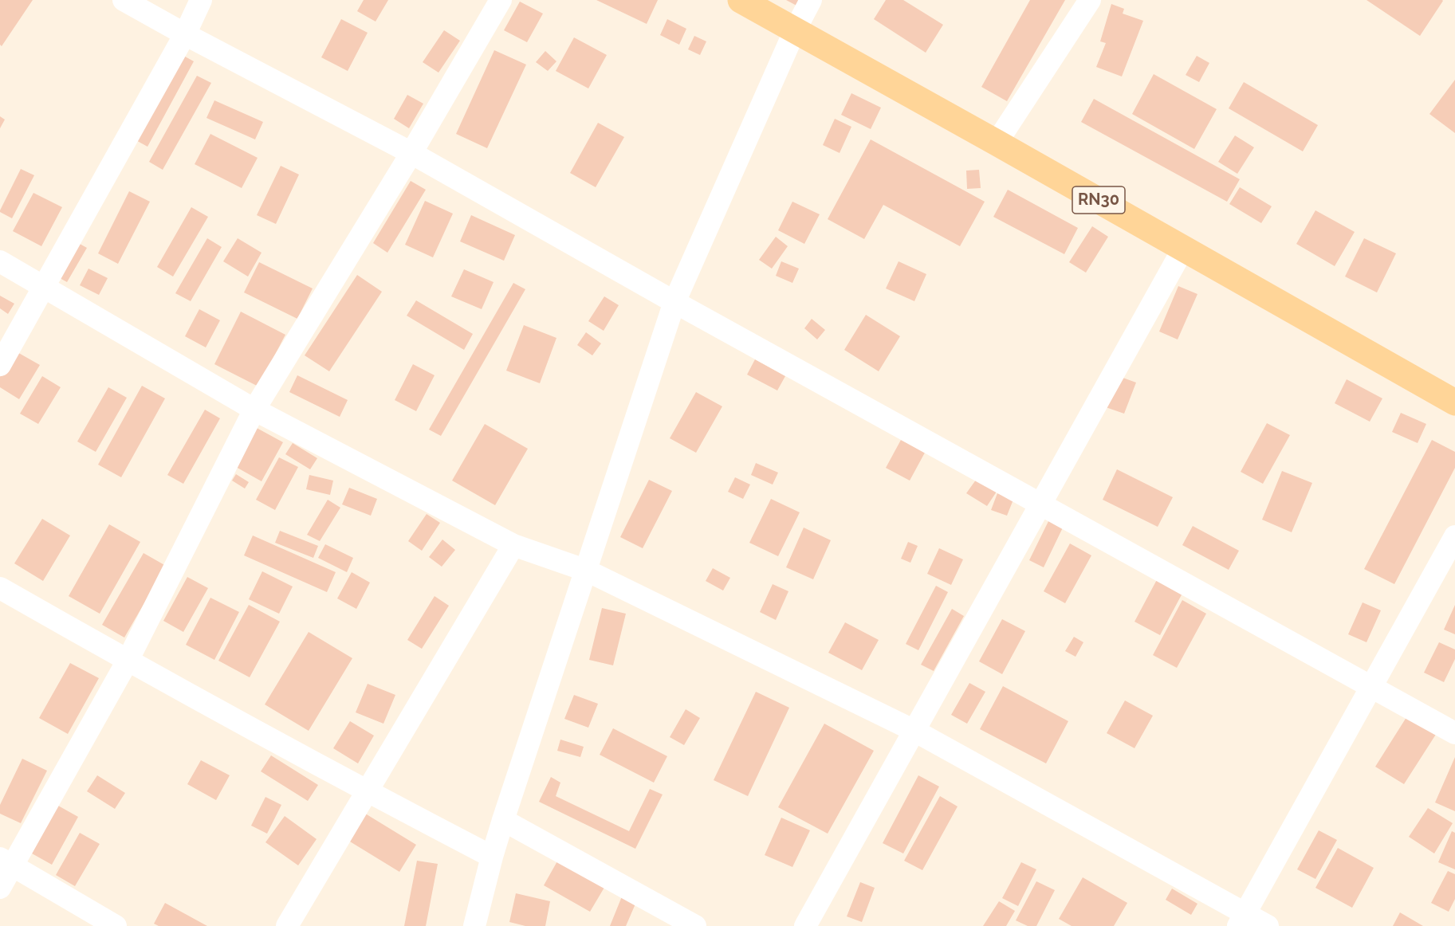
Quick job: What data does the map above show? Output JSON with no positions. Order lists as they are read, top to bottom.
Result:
{
  "streets": {
    "main road": ["RN30"]
  }
}
